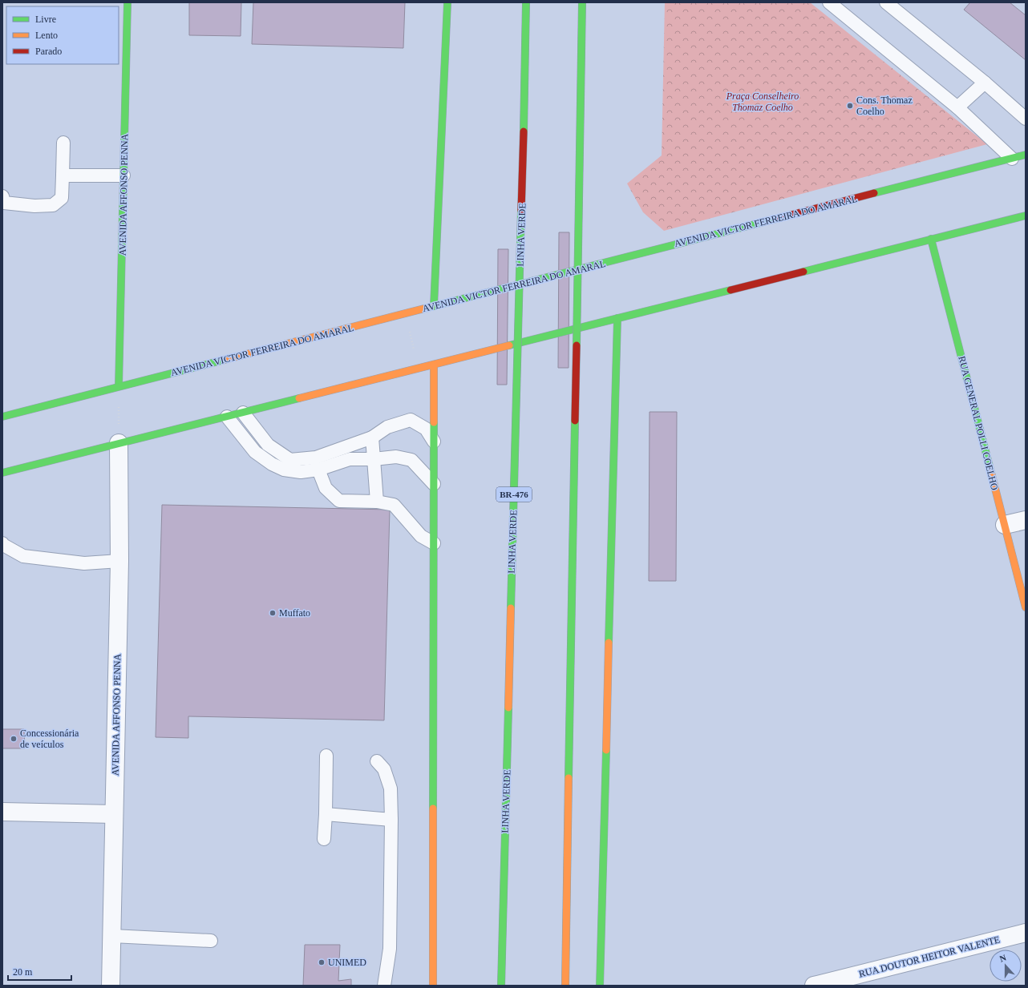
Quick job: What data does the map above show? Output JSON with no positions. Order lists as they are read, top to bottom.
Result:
{
  "streets": {
    "main road": [
      "AVENIDA AFFONSO PENNA",
      "AVENIDA VICTOR FERREIRA DO AMARAL",
      "LINHA VERDE",
      "RUA GENERAL POLLI COELHO",
      "BR-476"
    ],
    "street": ["RUA DOUTOR HEITOR VALENTE"]
  },
  "crossings": [
    ["AVENIDA AFFONSO PENNA", "AVENIDA VICTOR FERREIRA DO AMARAL"]
  ],
  "parks": ["Praça Conselheiro Thomaz Coelho"],
  "places": [
    "Cons. Thomaz Coelho",
    "Muffato",
    "Concessionária de veículos",
    "UNIMED"
  ],
  "legend": ["Livre", "Lento", "Parado"],
  "scale_bar": "20 m",
  "north": "top"
}
